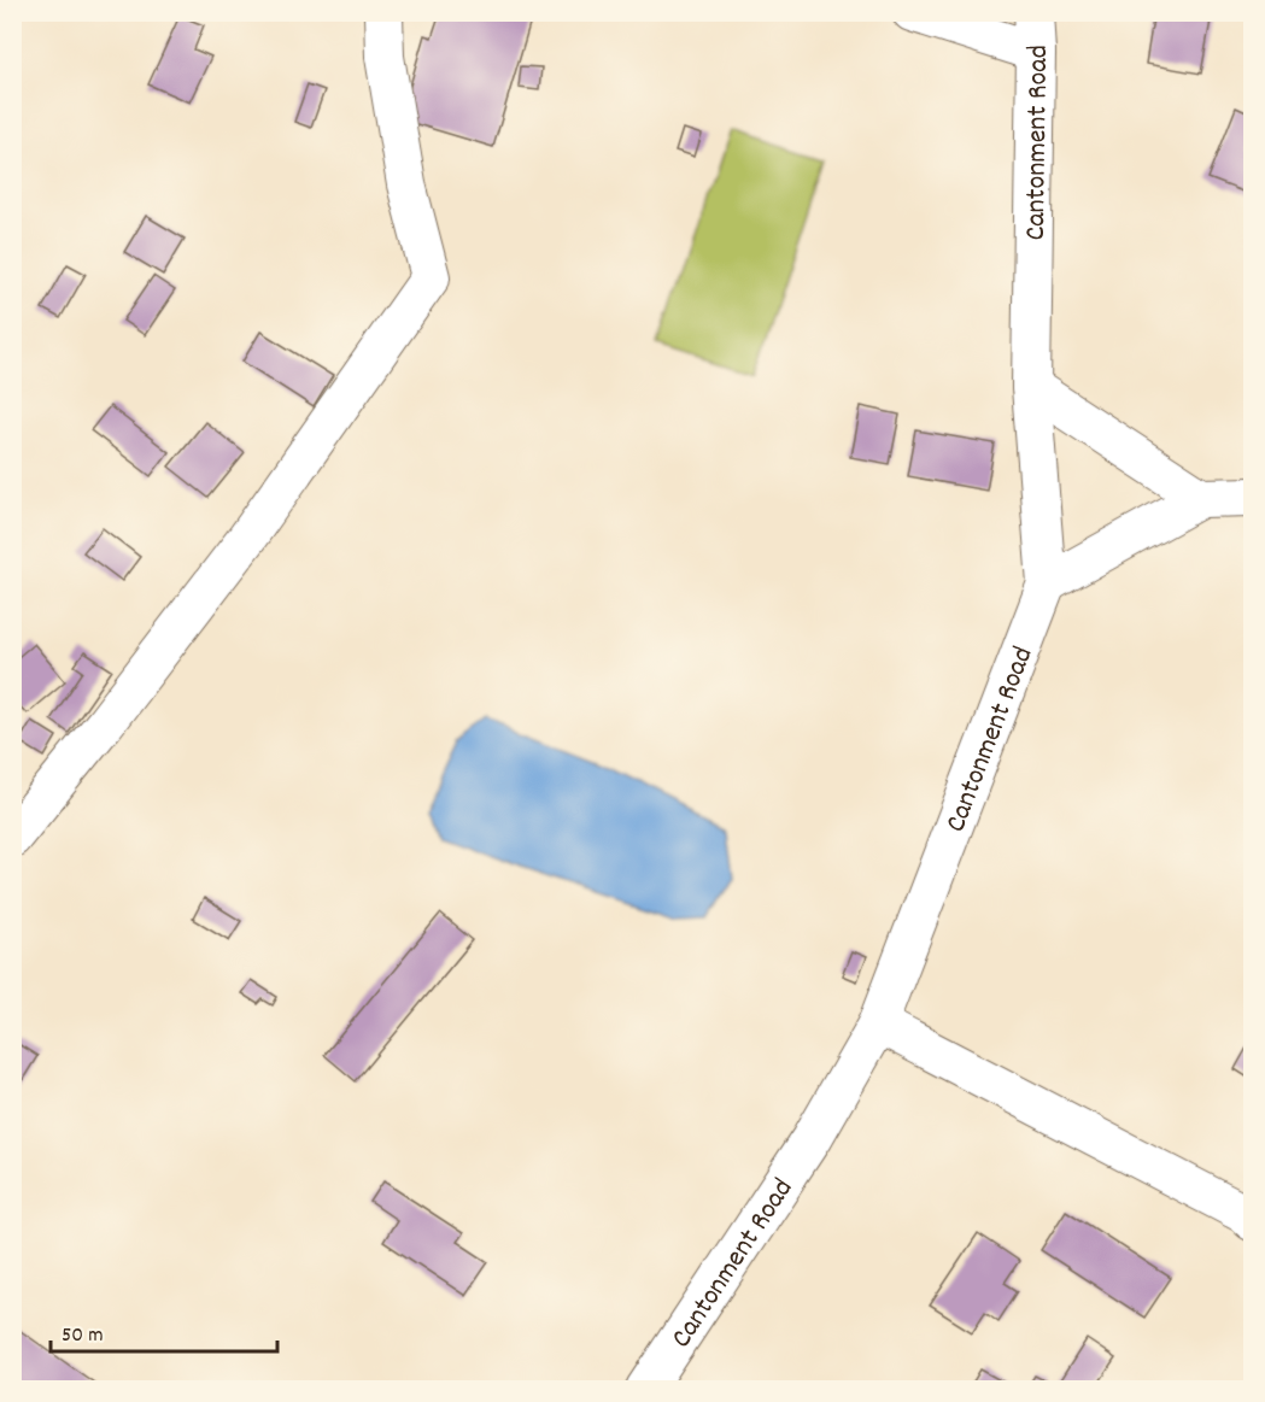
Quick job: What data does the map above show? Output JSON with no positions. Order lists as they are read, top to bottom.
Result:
{
  "streets": {
    "street": ["Cantonment Road"]
  },
  "scale_bar": "50 m"
}
